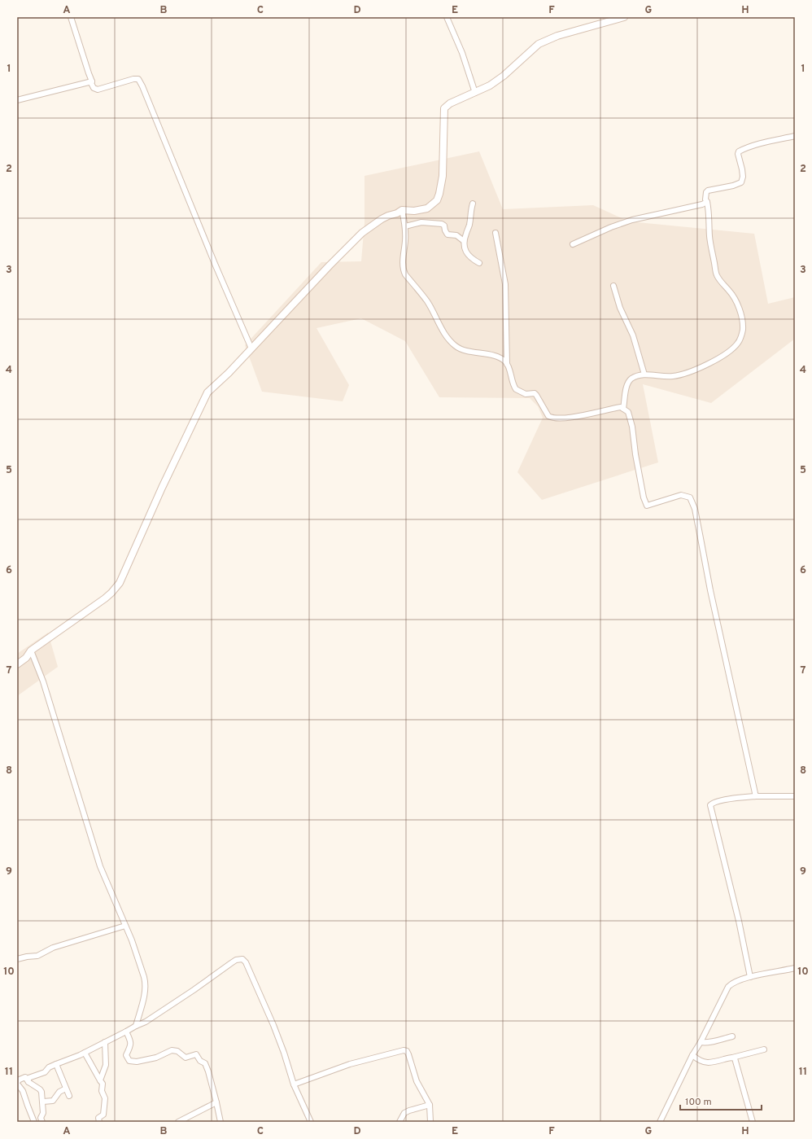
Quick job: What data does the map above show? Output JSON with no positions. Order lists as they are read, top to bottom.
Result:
{
  "scale_bar": "100 m",
  "grid": {
    "columns": [
      "A",
      "B",
      "C",
      "D",
      "E",
      "F",
      "G",
      "H"
    ],
    "rows": [
      "1",
      "2",
      "3",
      "4",
      "5",
      "6",
      "7",
      "8",
      "9",
      "10",
      "11"
    ]
  }
}
